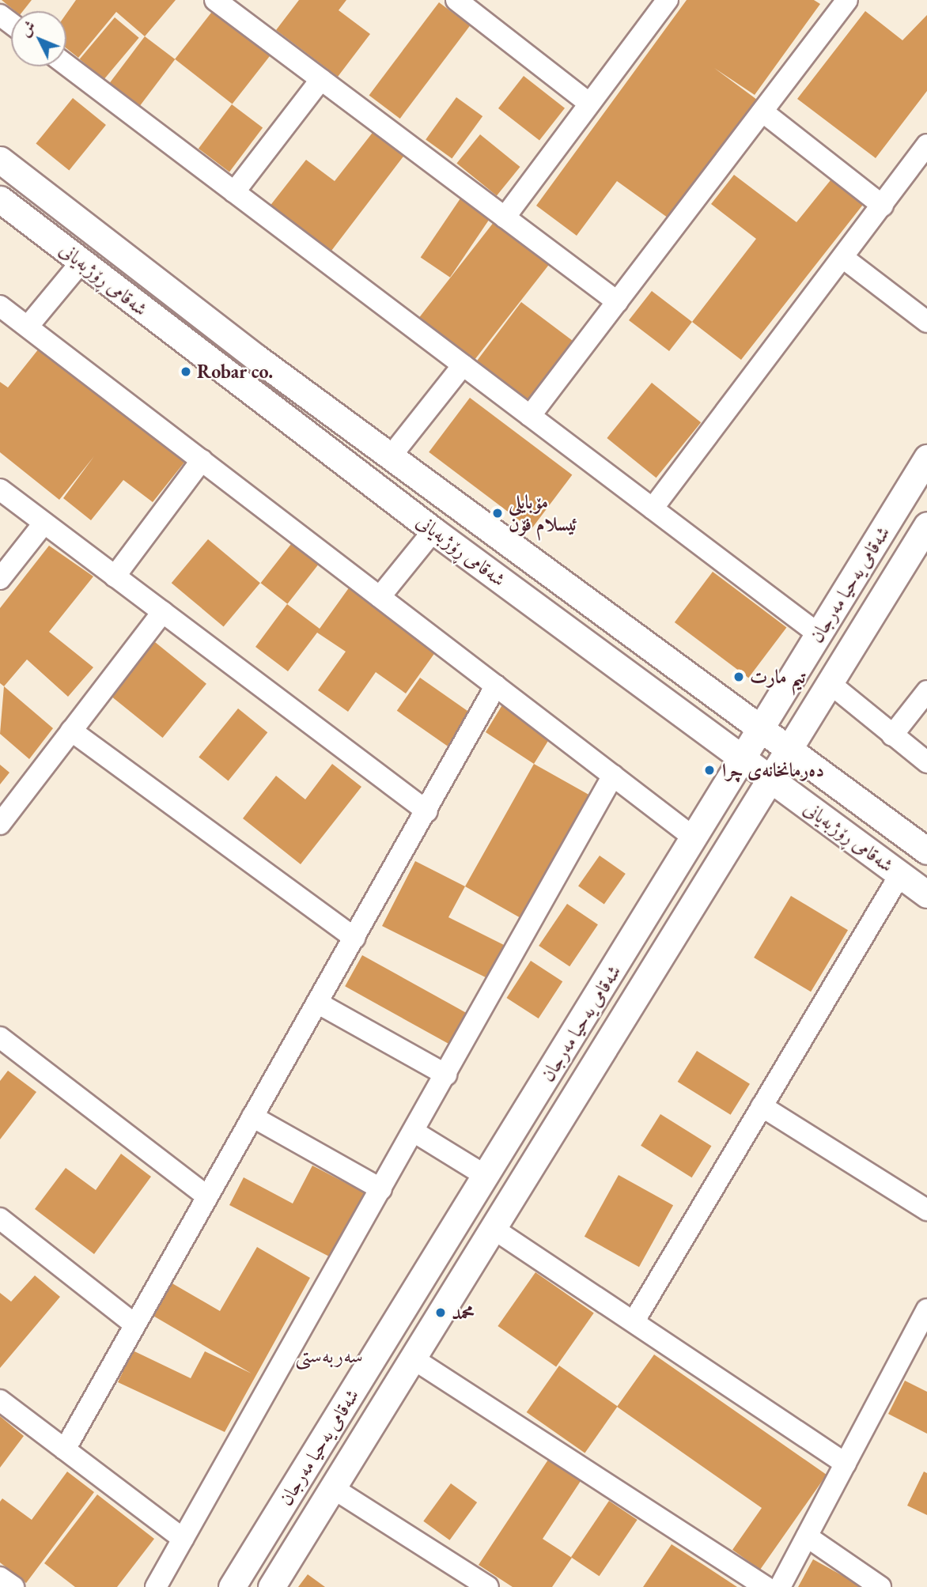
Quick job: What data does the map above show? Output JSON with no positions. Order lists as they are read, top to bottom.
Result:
{
  "streets": {
    "street": ["شەقامی ڕۆژبەیانی", "شەقامی یەحیا مەرجان"]
  },
  "crossings": [
    ["شەقامی ڕۆژبەیانی", "شەقامی یەحیا مەرجان"]
  ],
  "districts": ["سه‌ربه‌ستی"],
  "places": [
    "Robar co.",
    "مۆبایلی ئیسلام فۆن",
    "تیم مارت",
    "دەرمانخانەی چرا",
    "محمد"
  ],
  "north": "top left"
}
